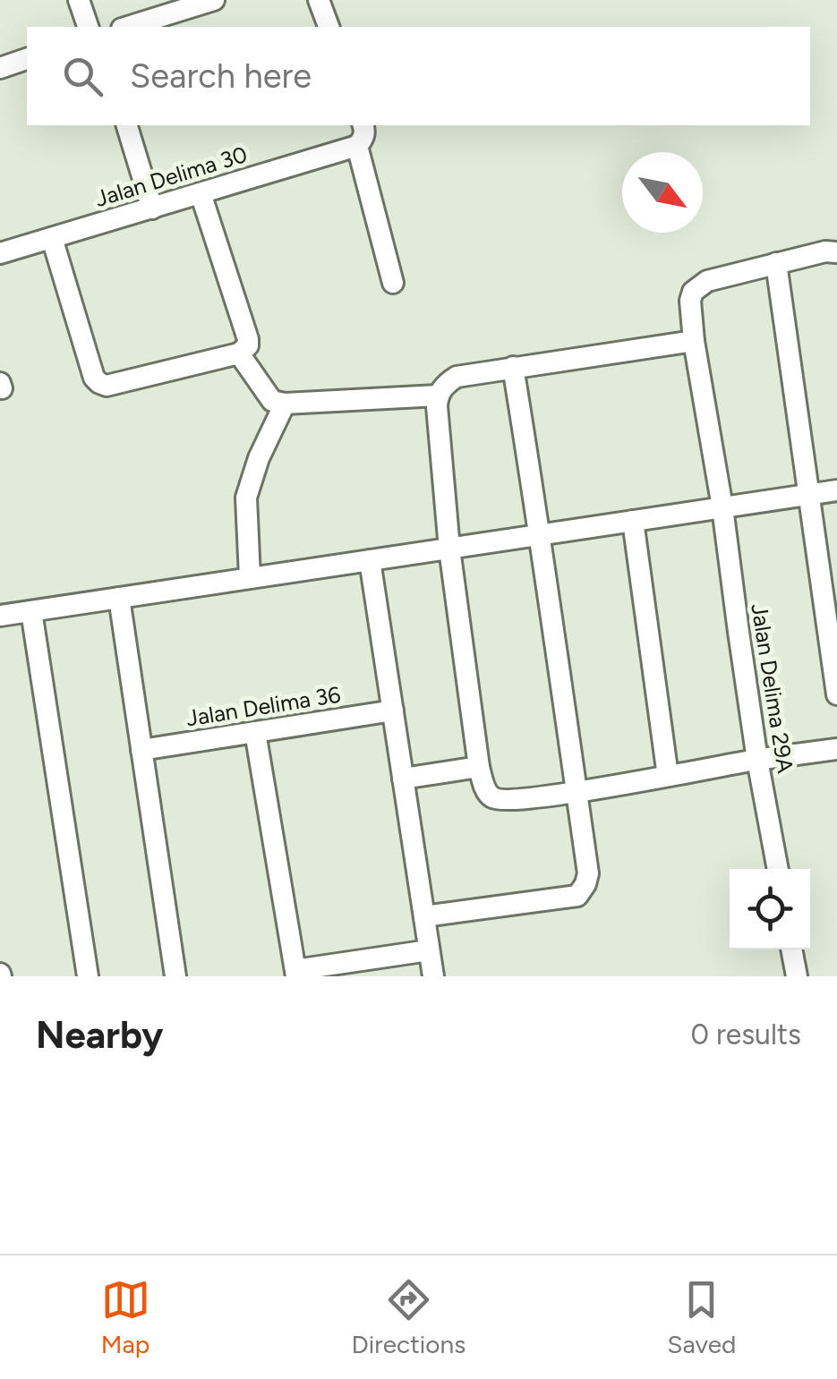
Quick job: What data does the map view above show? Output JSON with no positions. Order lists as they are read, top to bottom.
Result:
{
  "streets": {
    "street": ["Jalan Delima 30", "Jalan Delima 29A", "Jalan Delima 36"]
  },
  "north": "bottom right",
  "page": {
    "search": "Search here",
    "heading": ["Nearby", "0 results"],
    "nav": ["Map", "Directions", "Saved"]
  }
}
